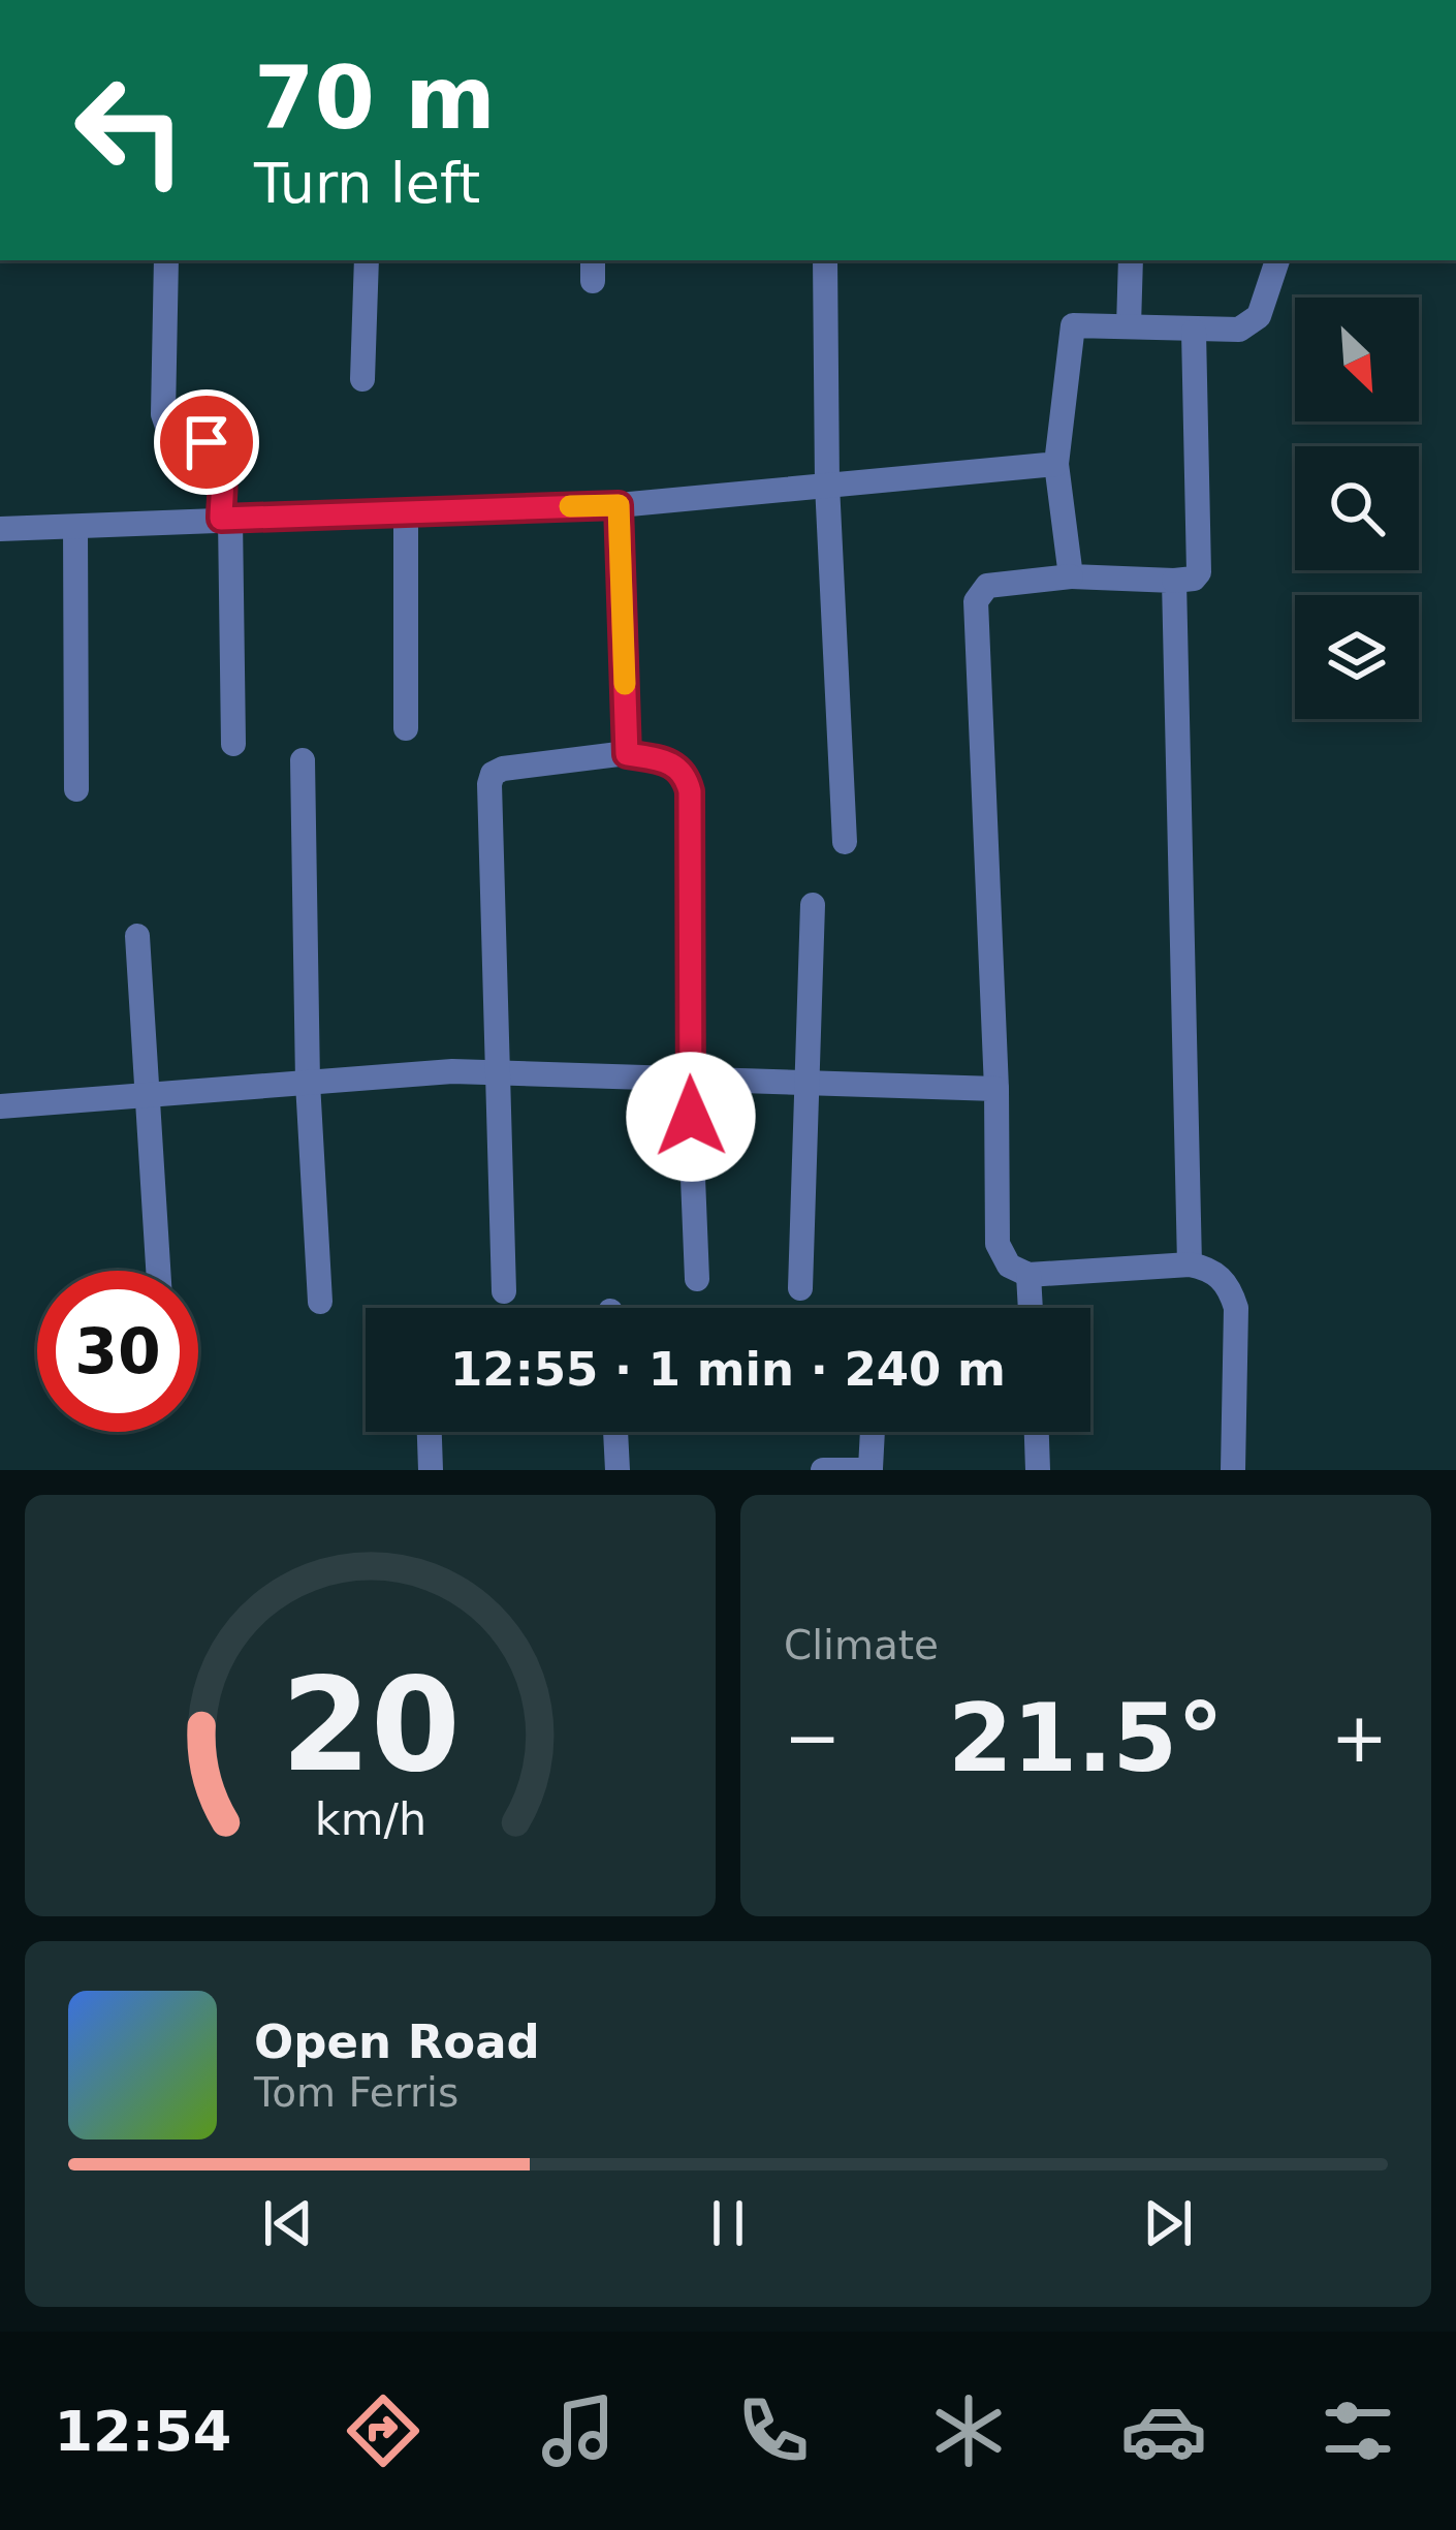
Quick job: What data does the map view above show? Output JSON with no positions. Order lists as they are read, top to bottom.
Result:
{
  "north": "bottom right",
  "page": {
    "turn": ["70 m", "Turn left"],
    "limit": "30",
    "trip": "12:55 · 1 min · 240 m",
    "tile": "Climate",
    "heat": ["−", "21.5°", "+"],
    "song": ["Open Road", "Tom Ferris"],
    "tabs": "12:54",
    "gauge": ["20", "km/h"]
  }
}
